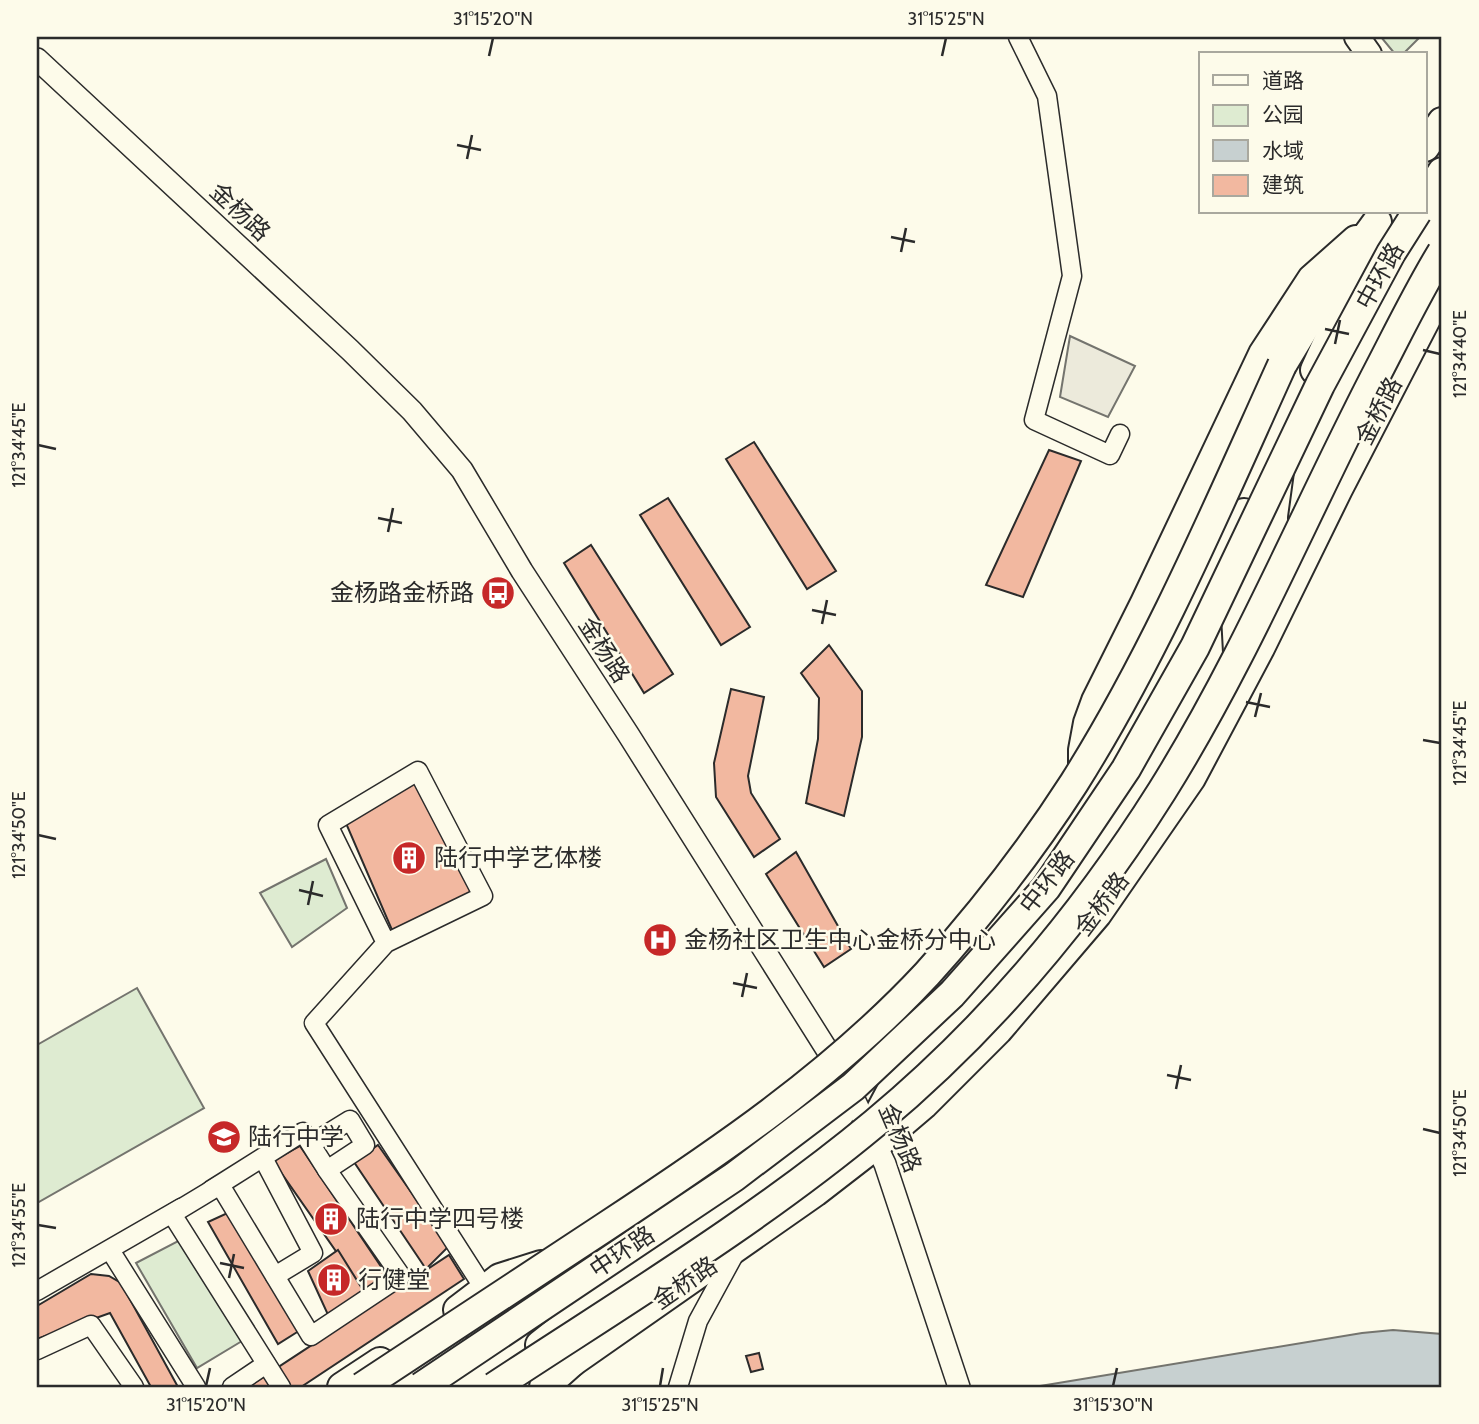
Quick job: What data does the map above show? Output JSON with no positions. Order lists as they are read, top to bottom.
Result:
{
  "streets": {
    "main road": ["中环路", "金桥路"],
    "street": ["金杨路"]
  },
  "crossings": [
    ["金杨路", "金桥路"]
  ],
  "places": {
    "bus stop": ["金杨路金桥路"],
    "building": ["陆行中学艺体楼", "陆行中学四号楼", "行健堂"],
    "hospital": ["金杨社区卫生中心金桥分中心"],
    "school or university": ["陆行中学"]
  },
  "legend": [
    "道路",
    "公园",
    "水域",
    "建筑"
  ],
  "coordinates": [
    "31°15'20\"N",
    "31°15'25\"N",
    "121°34'40\"E",
    "121°34'45\"E",
    "121°34'50\"E",
    "121°34'55\"E",
    "31°15'30\"N"
  ]
}
